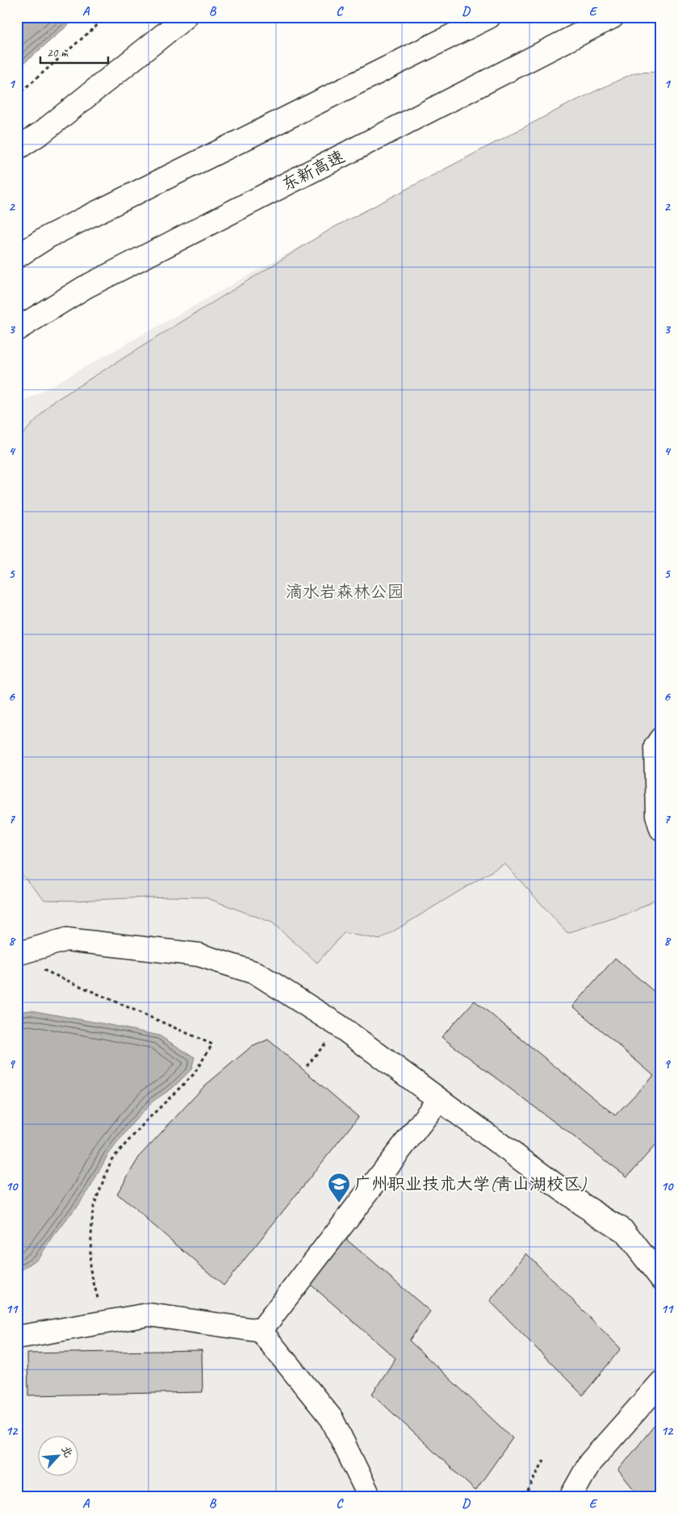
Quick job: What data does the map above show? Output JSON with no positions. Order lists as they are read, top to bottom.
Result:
{
  "streets": {
    "main road": ["东新高速"]
  },
  "parks": ["滴水岩森林公园"],
  "places": {
    "school or university": ["广州职业技术大学(青山湖校区)"]
  },
  "scale_bar": "20 m",
  "north": "top right",
  "grid": {
    "columns": [
      "A",
      "B",
      "C",
      "D",
      "E"
    ],
    "rows": [
      "1",
      "2",
      "3",
      "4",
      "5",
      "6",
      "7",
      "8",
      "9",
      "10",
      "11",
      "12"
    ]
  }
}
